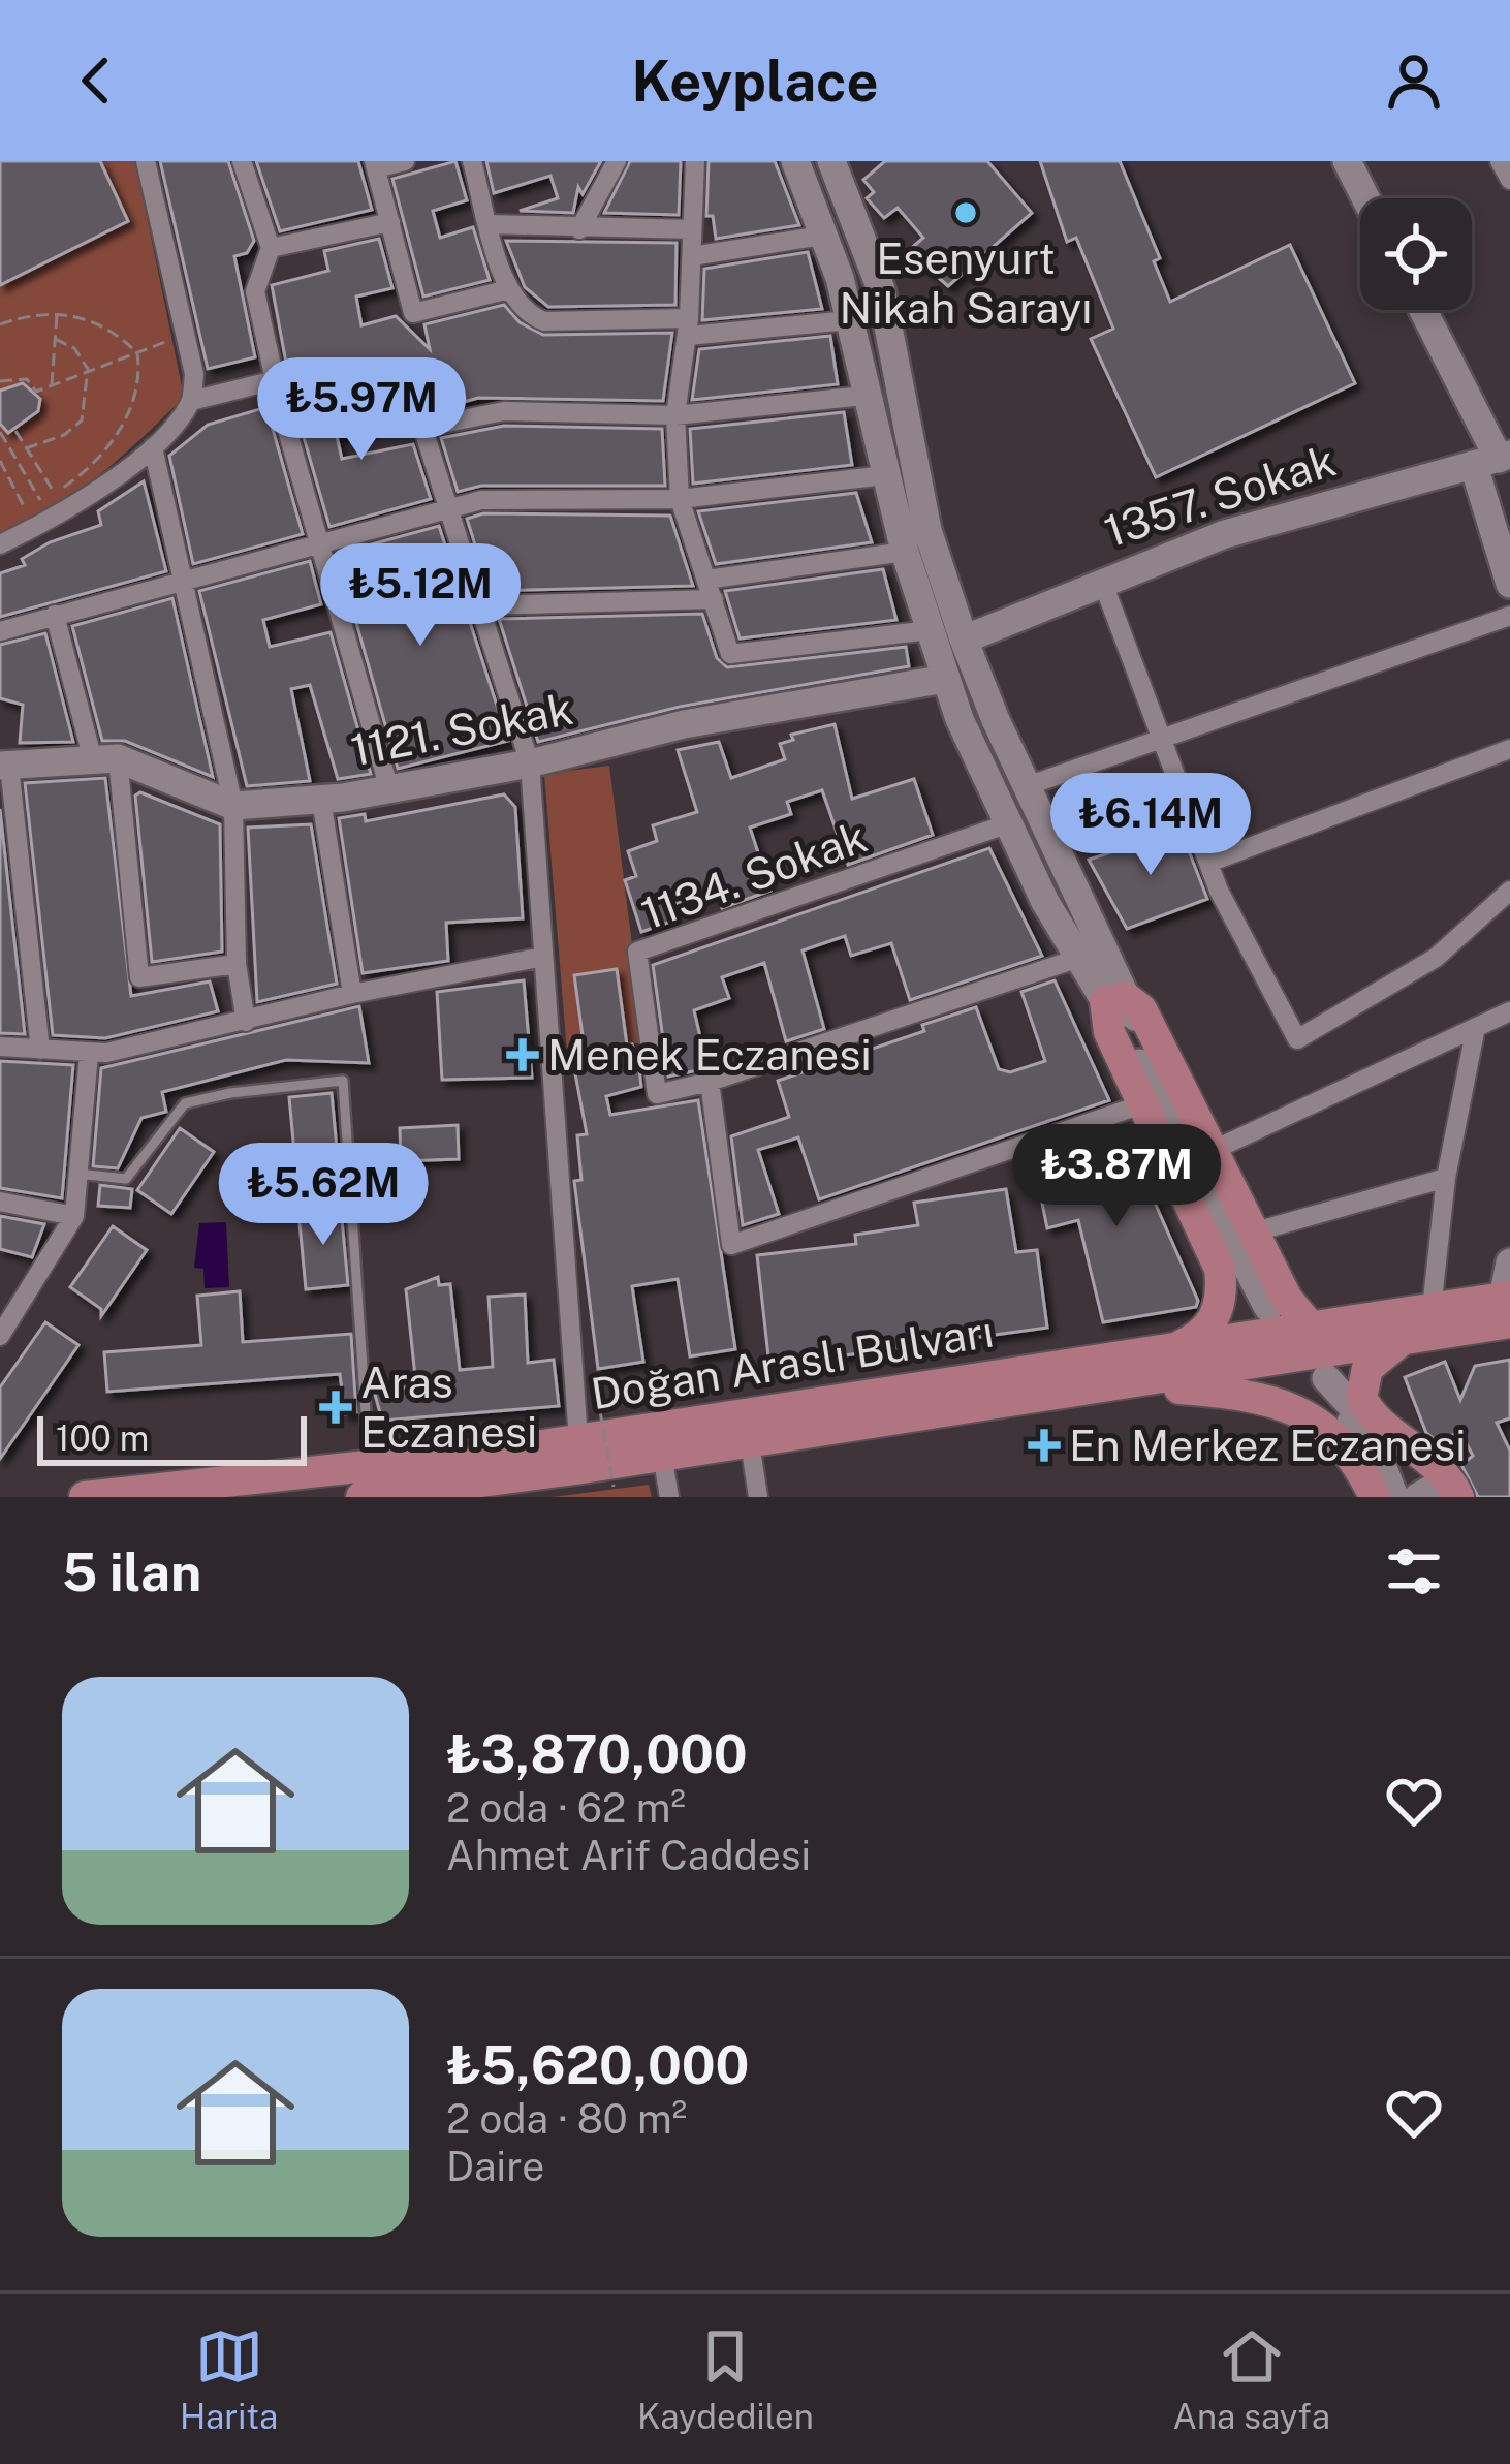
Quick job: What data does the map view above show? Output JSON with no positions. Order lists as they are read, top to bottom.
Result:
{
  "streets": {
    "main road": ["Doğan Araslı Bulvarı"],
    "street": ["1357. Sokak", "1121. Sokak", "1134. Sokak"]
  },
  "places": {
    "other": ["Esenyurt Nikah Sarayı"],
    "health": ["Menek Eczanesi", "Aras Eczanesi", "En Merkez Eczanesi"]
  },
  "scale_bar": "100 m",
  "page": {
    "header": "Keyplace",
    "price": [
      "₺5.97M",
      "₺5.12M",
      "₺6.14M",
      "₺3.87M",
      "₺5.62M"
    ],
    "scale": "100 m",
    "heading": "5 ilan",
    "list": [
      {
        "name": "₺3,870,000",
        "note": "2 oda · 62 m² · Ahmet Arif Caddesi"
      },
      {
        "name": "₺5,620,000",
        "note": "2 oda · 80 m² · Daire"
      }
    ],
    "tabs": ["Harita", "Kaydedilen", "Ana sayfa"]
  }
}
